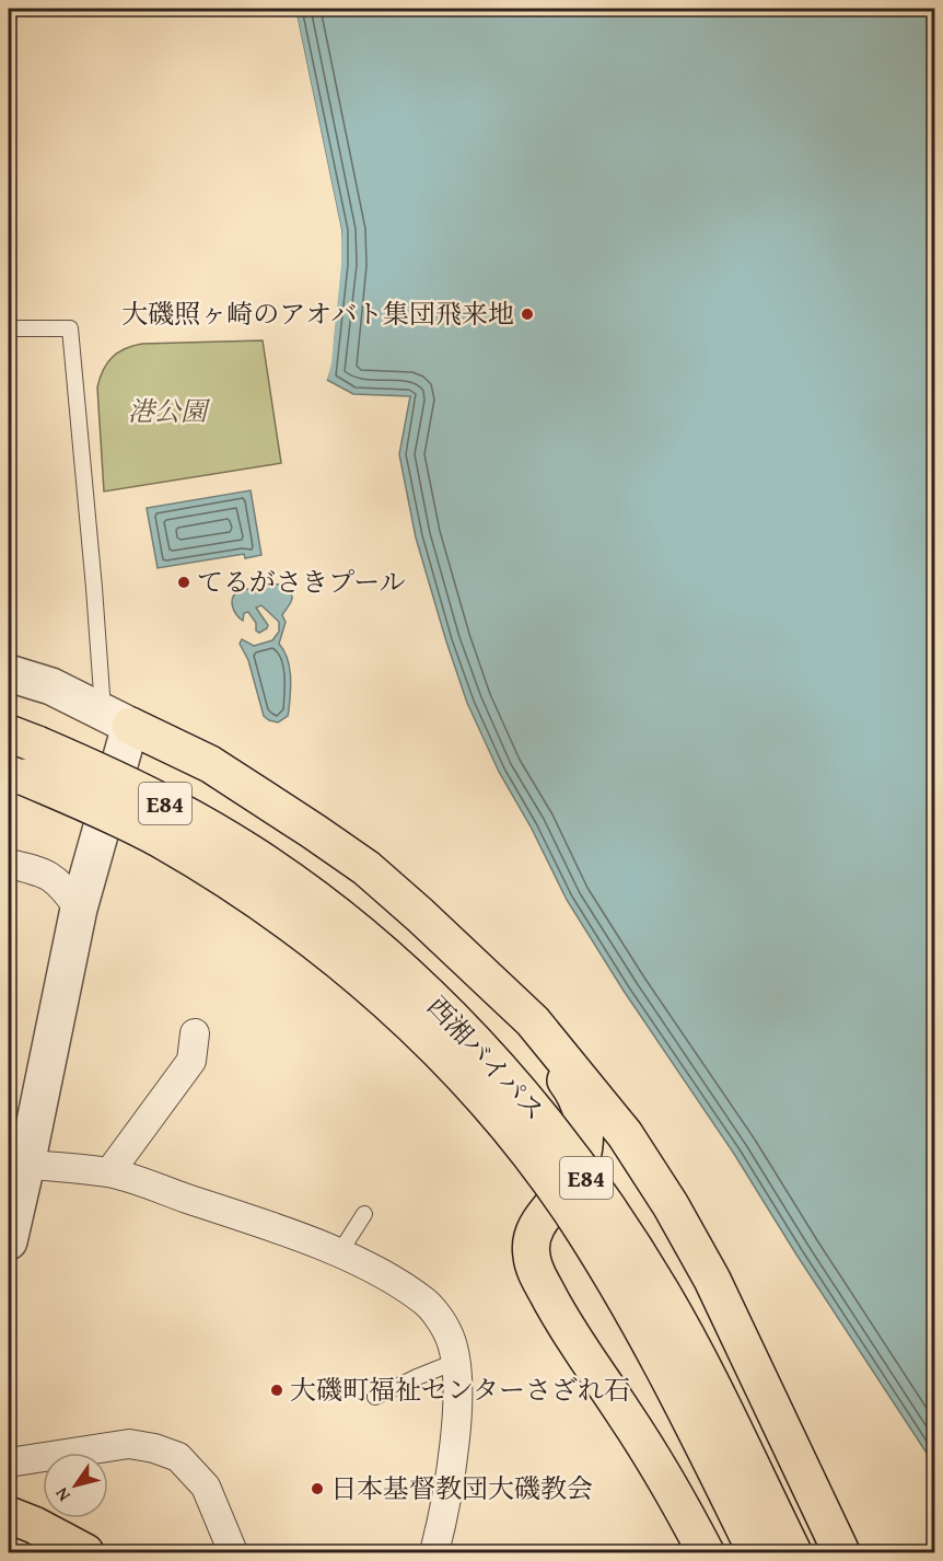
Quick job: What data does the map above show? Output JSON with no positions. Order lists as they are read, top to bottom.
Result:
{
  "streets": {
    "highway": ["E84", "西湘バイパス"]
  },
  "parks": ["港公園"],
  "places": [
    "大磯照ヶ崎のアオバト集団飛来地",
    "てるがさきプール",
    "大磯町福祉センターさざれ石",
    "日本基督教団大磯教会"
  ],
  "north": "bottom left"
}
